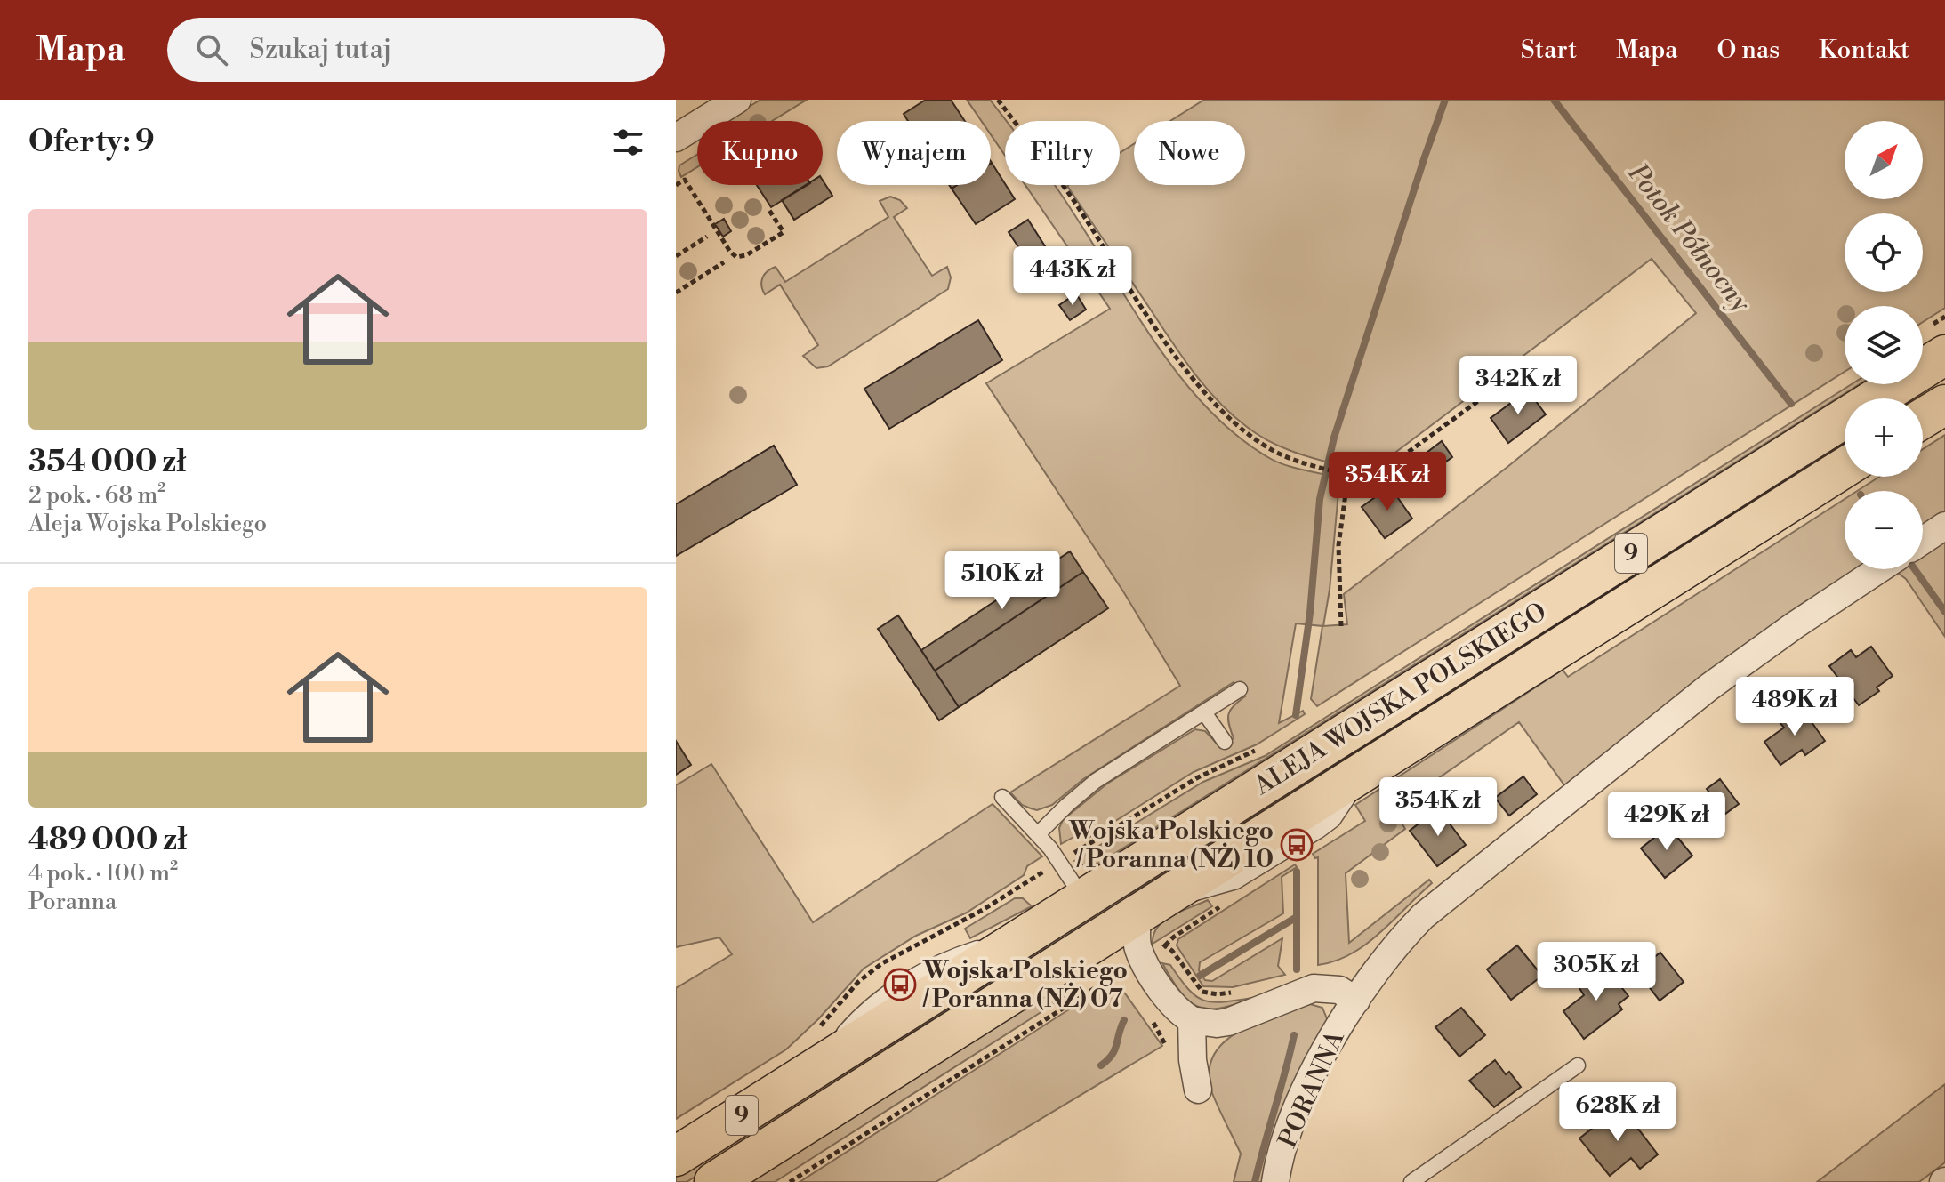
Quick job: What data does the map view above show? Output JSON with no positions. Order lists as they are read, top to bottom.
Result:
{
  "streets": {
    "main road": ["9", "ALEJA WOJSKA POLSKIEGO"],
    "street": ["PORANNA"]
  },
  "water": ["Potok Północny"],
  "places": {
    "bus stop": ["Wojska Polskiego / Poranna (NŻ) 10", "Wojska Polskiego / Poranna (NŻ) 07"]
  },
  "north": "top right",
  "page": {
    "header": "Mapa",
    "search": "Szukaj tutaj",
    "nav": [
      "Start",
      "Mapa",
      "O nas",
      "Kontakt"
    ],
    "heading": "Oferty: 9",
    "map_buttons": ["+", "−"],
    "chip": [
      "Kupno",
      "Wynajem",
      "Filtry",
      "Nowe"
    ],
    "list": [
      {
        "name": "354 000 zł",
        "note": "2 pok. · 68 m² · Aleja Wojska Polskiego"
      },
      {
        "name": "489 000 zł",
        "note": "4 pok. · 100 m² · Poranna"
      }
    ],
    "price": [
      "443K zł",
      "342K zł",
      "354K zł",
      "510K zł",
      "489K zł",
      "354K zł",
      "429K zł",
      "305K zł",
      "628K zł"
    ]
  }
}
